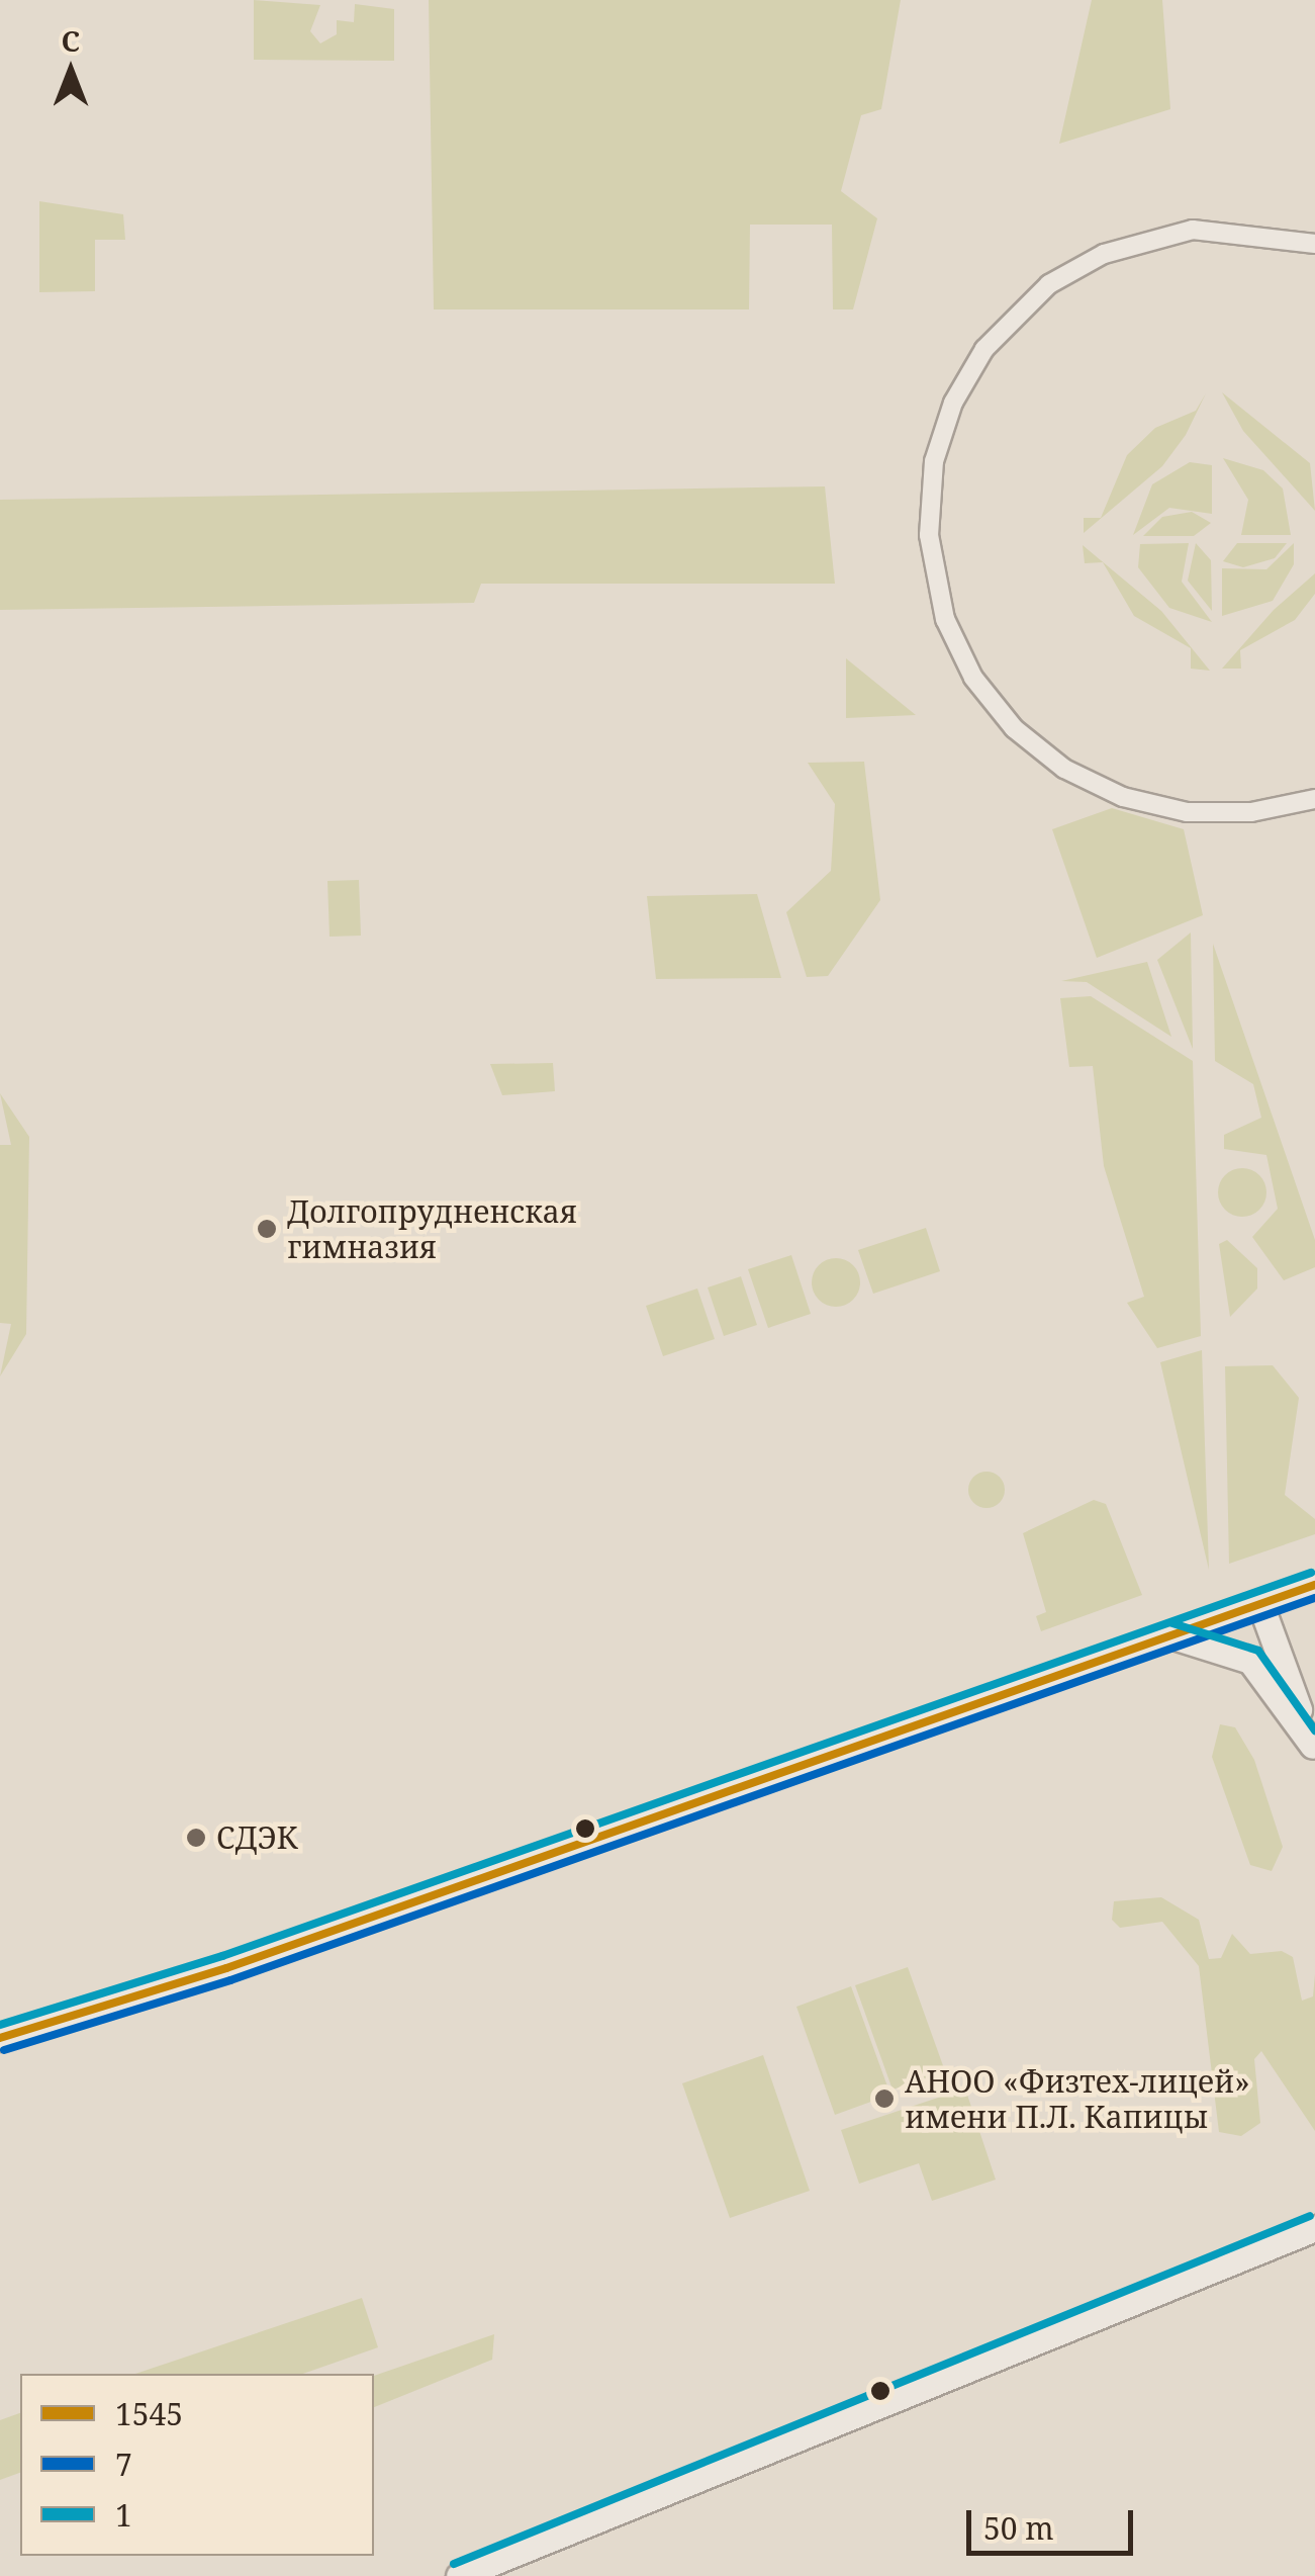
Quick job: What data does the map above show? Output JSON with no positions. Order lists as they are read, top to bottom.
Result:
{
  "places": ["Долгопрудненская гимназия", "СДЭК", "АНОО «Физтех-лицей» имени П.Л. Капицы"],
  "lines": ["transit line 1", "transit line 1545", "transit line 7"],
  "legend": ["1545", "7", "1"],
  "scale_bar": "50 m",
  "north": "top"
}
